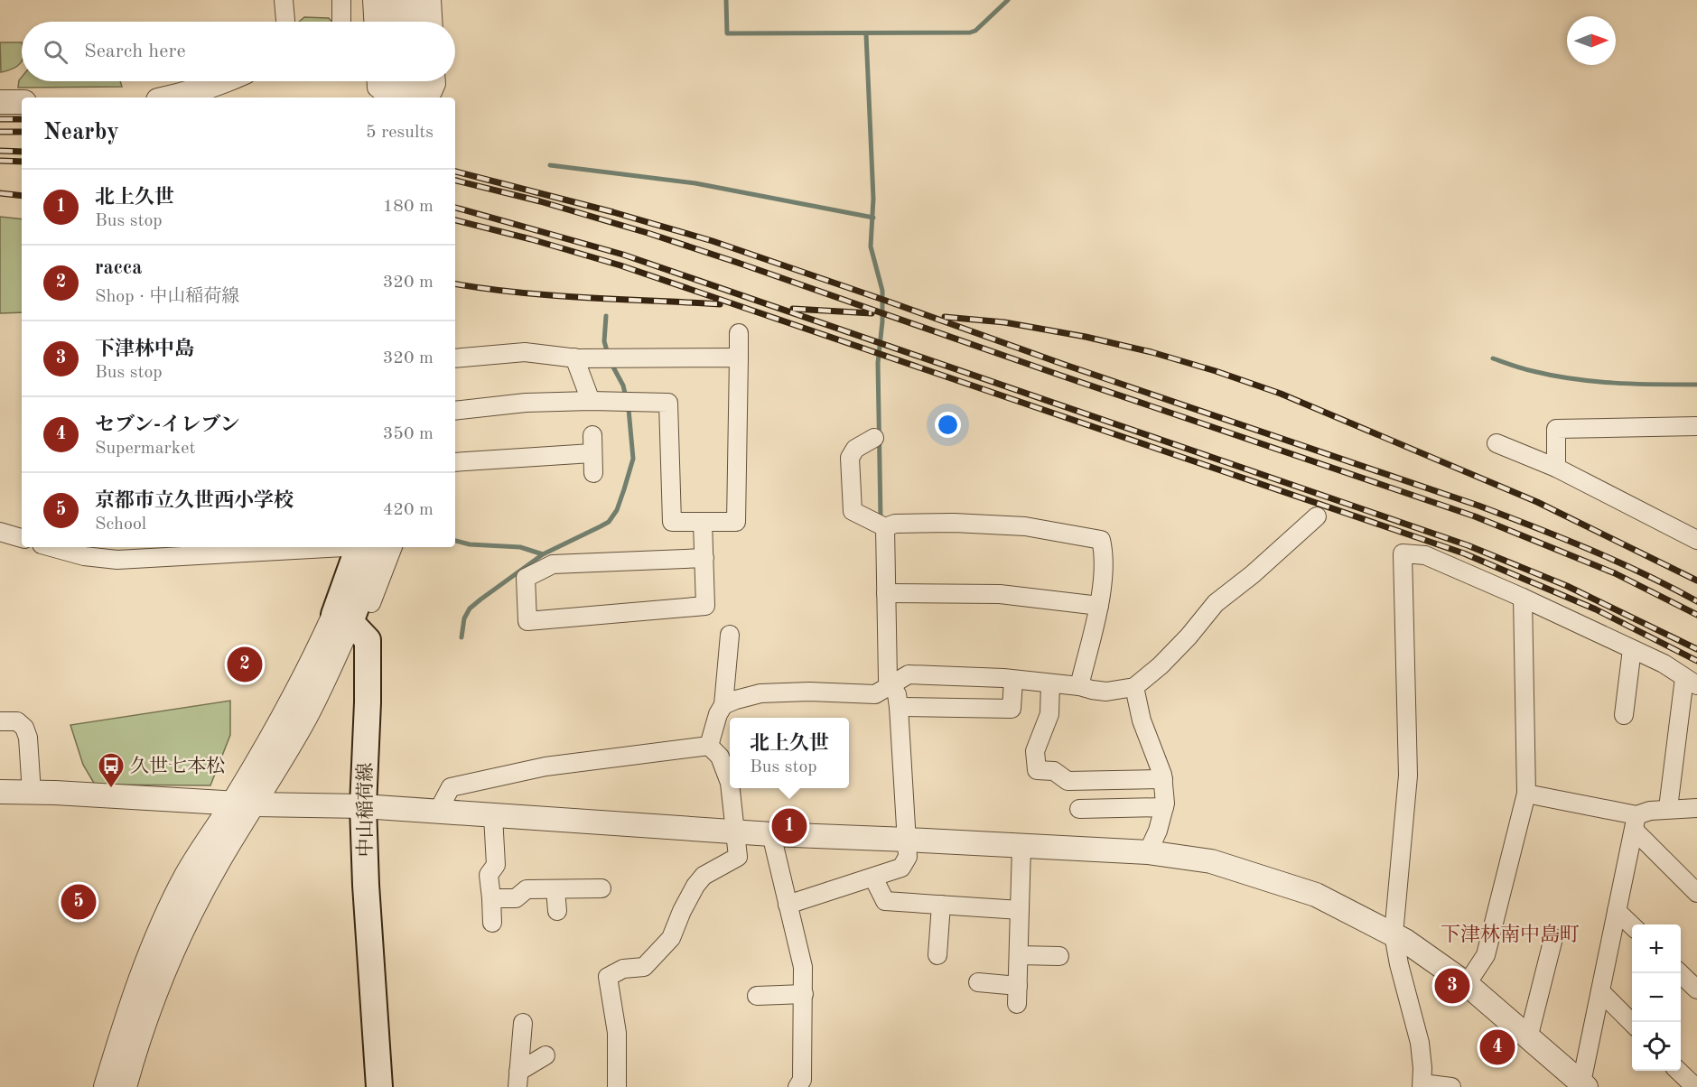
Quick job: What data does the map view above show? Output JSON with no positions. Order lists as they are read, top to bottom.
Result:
{
  "streets": {
    "main road": ["中山稲荷線"]
  },
  "districts": ["下津林南中島町"],
  "places": {
    "bus stop": ["久世七本松"]
  },
  "north": "right",
  "page": {
    "search": "Search here",
    "heading": ["Nearby", "5 results"],
    "list": [
      {
        "mark": "1",
        "name": "北上久世",
        "note": "Bus stop",
        "value": "180 m"
      },
      {
        "mark": "2",
        "name": "racca",
        "note": "Shop · 中山稲荷線",
        "value": "320 m"
      },
      {
        "mark": "3",
        "name": "下津林中島",
        "note": "Bus stop",
        "value": "320 m"
      },
      {
        "mark": "4",
        "name": "セブン-イレブン",
        "note": "Supermarket",
        "value": "350 m"
      },
      {
        "mark": "5",
        "name": "京都市立久世西小学校",
        "note": "School",
        "value": "420 m"
      }
    ],
    "pins": [
      "2",
      "1",
      "5",
      "3",
      "4"
    ],
    "popup": ["北上久世", "Bus stop"],
    "map_buttons": ["+", "−"]
  }
}
